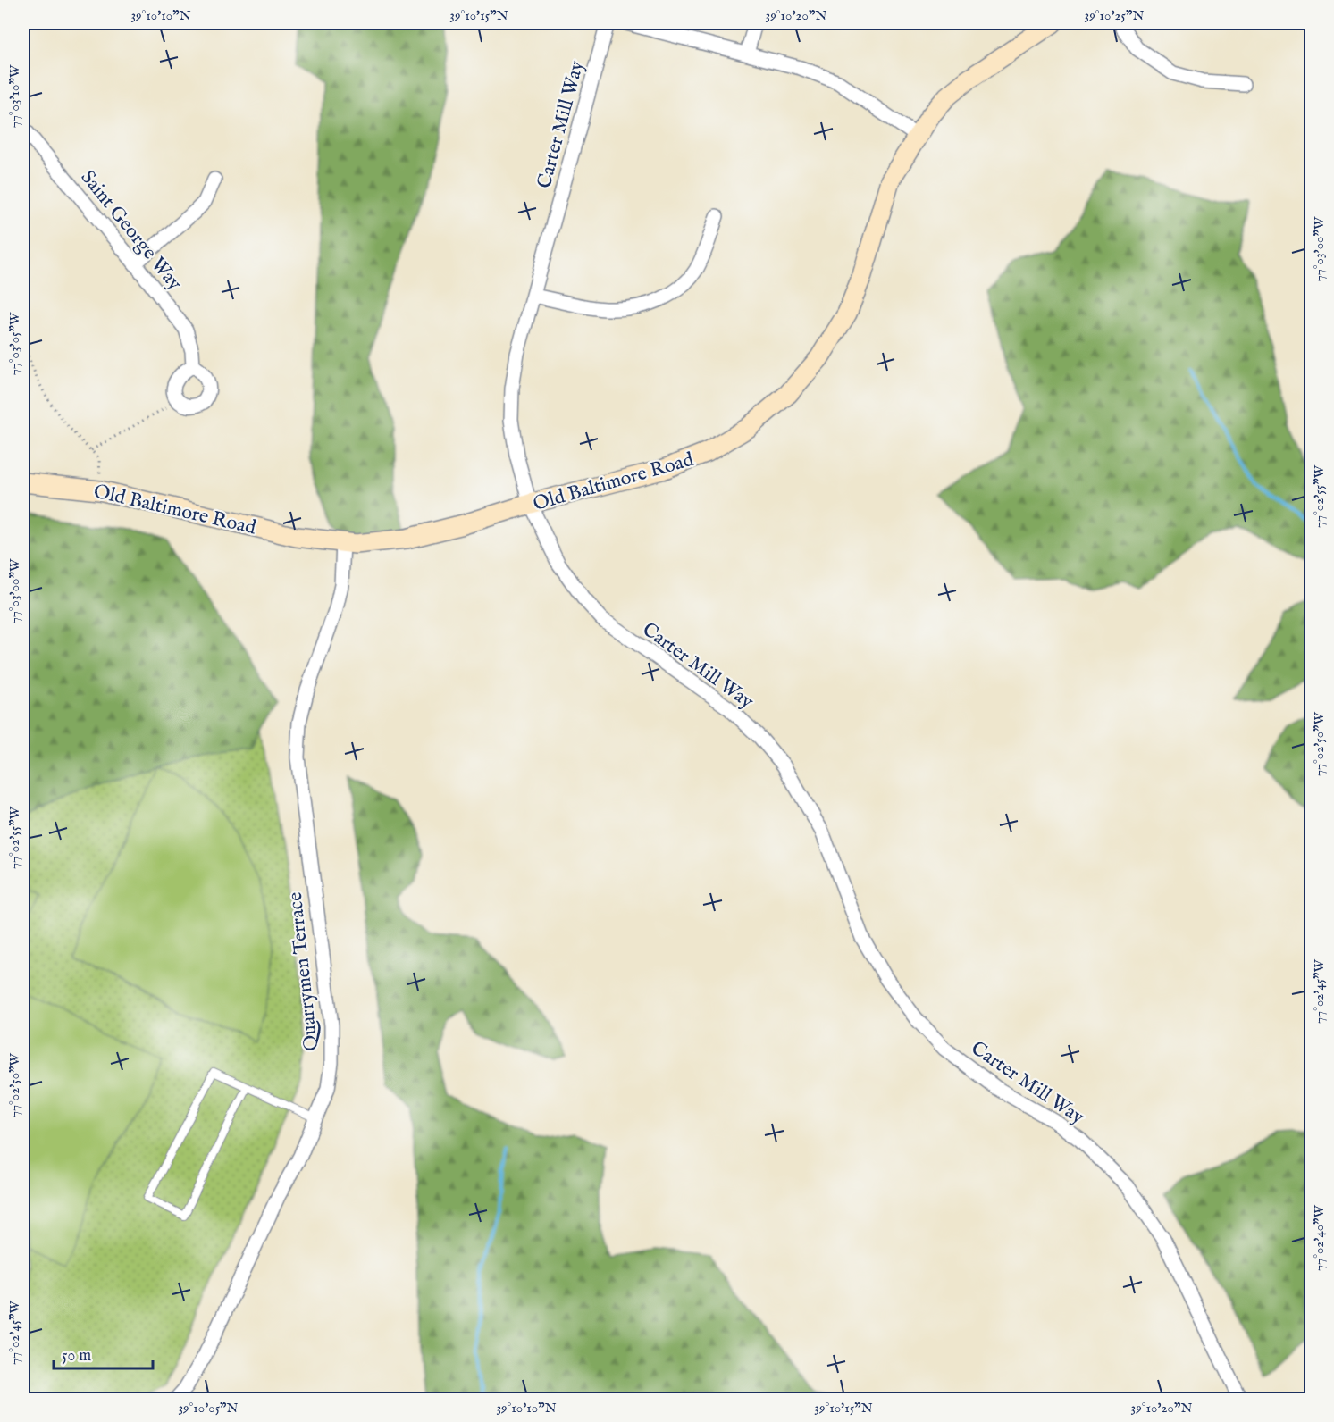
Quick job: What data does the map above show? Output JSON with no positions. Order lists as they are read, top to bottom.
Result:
{
  "streets": {
    "street": [
      "Carter Mill Way",
      "Saint George Way",
      "Old Baltimore Road",
      "Quarrymen Terrace"
    ]
  },
  "crossings": [
    ["Carter Mill Way", "Old Baltimore Road"],
    ["Old Baltimore Road", "Quarrymen Terrace"]
  ],
  "scale_bar": "50 m",
  "coordinates": [
    "39°10'10\"N",
    "39°10'15\"N",
    "39°10'20\"N",
    "39°10'25\"N",
    "77°03'10\"W",
    "77°03'00\"W",
    "77°03'05\"W",
    "77°02'55\"W",
    "77°02'50\"W",
    "77°02'45\"W",
    "77°02'40\"W",
    "39°10'05\"N"
  ]
}
